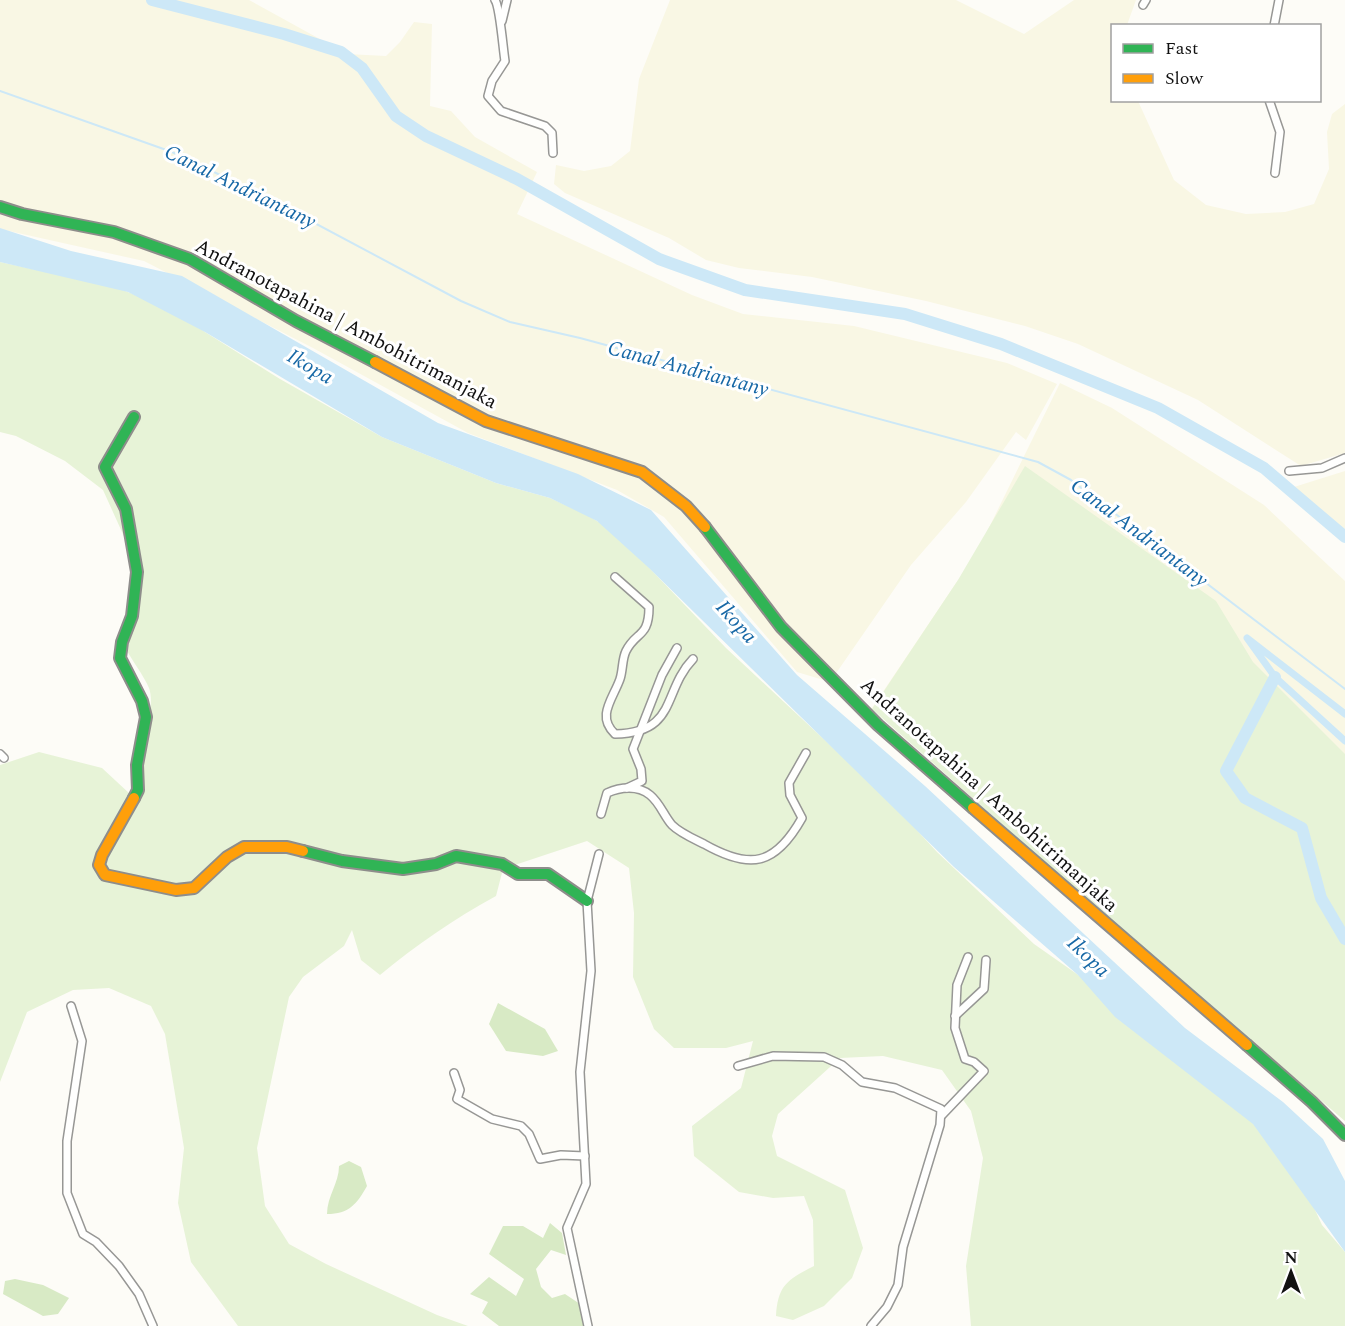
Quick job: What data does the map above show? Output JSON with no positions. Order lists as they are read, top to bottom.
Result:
{
  "streets": {
    "main road": ["Andranotapahina | Ambohitrimanjaka"]
  },
  "water": ["Canal Andriantany", "Ikopa"],
  "legend": ["Fast", "Slow"],
  "north": "top"
}
